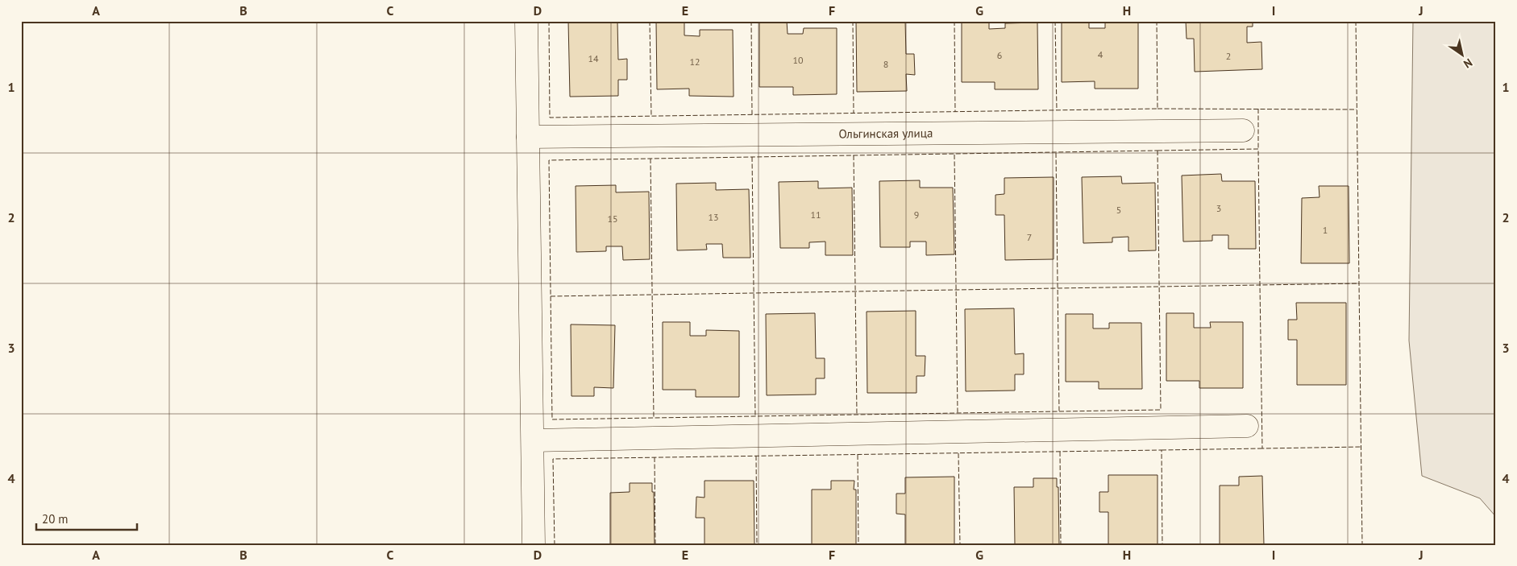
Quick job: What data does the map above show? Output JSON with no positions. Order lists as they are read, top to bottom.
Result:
{
  "streets": {
    "street": ["Ольгинская улица"]
  },
  "house_numbers": [
    "4",
    "6",
    "2",
    "14",
    "10",
    "12",
    "8",
    "3",
    "5",
    "11",
    "9",
    "13",
    "15",
    "1",
    "7"
  ],
  "scale_bar": "20 m",
  "north": "bottom right",
  "grid": {
    "columns": [
      "A",
      "B",
      "C",
      "D",
      "E",
      "F",
      "G",
      "H",
      "I",
      "J"
    ],
    "rows": [
      "1",
      "2",
      "3",
      "4"
    ]
  }
}
